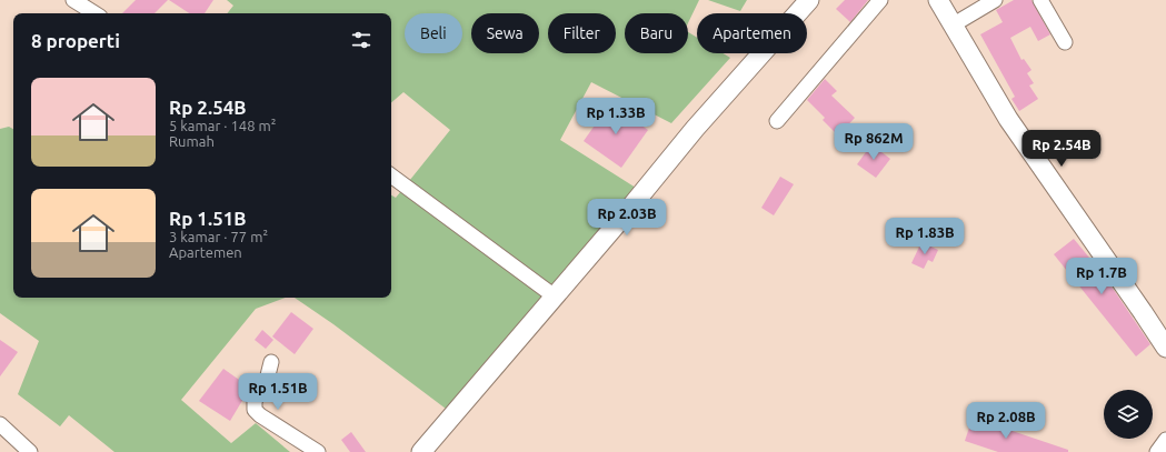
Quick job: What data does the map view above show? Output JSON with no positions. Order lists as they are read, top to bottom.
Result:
{
  "page": {
    "chip": [
      "Beli",
      "Sewa",
      "Filter",
      "Baru",
      "Apartemen"
    ],
    "heading": "8 properti",
    "list": [
      {
        "name": "Rp 2.54B",
        "note": "5 kamar · 148 m² · Rumah"
      },
      {
        "name": "Rp 1.51B",
        "note": "3 kamar · 77 m² · Apartemen"
      }
    ],
    "price": [
      "Rp 1.33B",
      "Rp 862M",
      "Rp 2.54B",
      "Rp 2.03B",
      "Rp 1.83B",
      "Rp 1.7B",
      "Rp 1.51B",
      "Rp 2.08B"
    ]
  }
}
